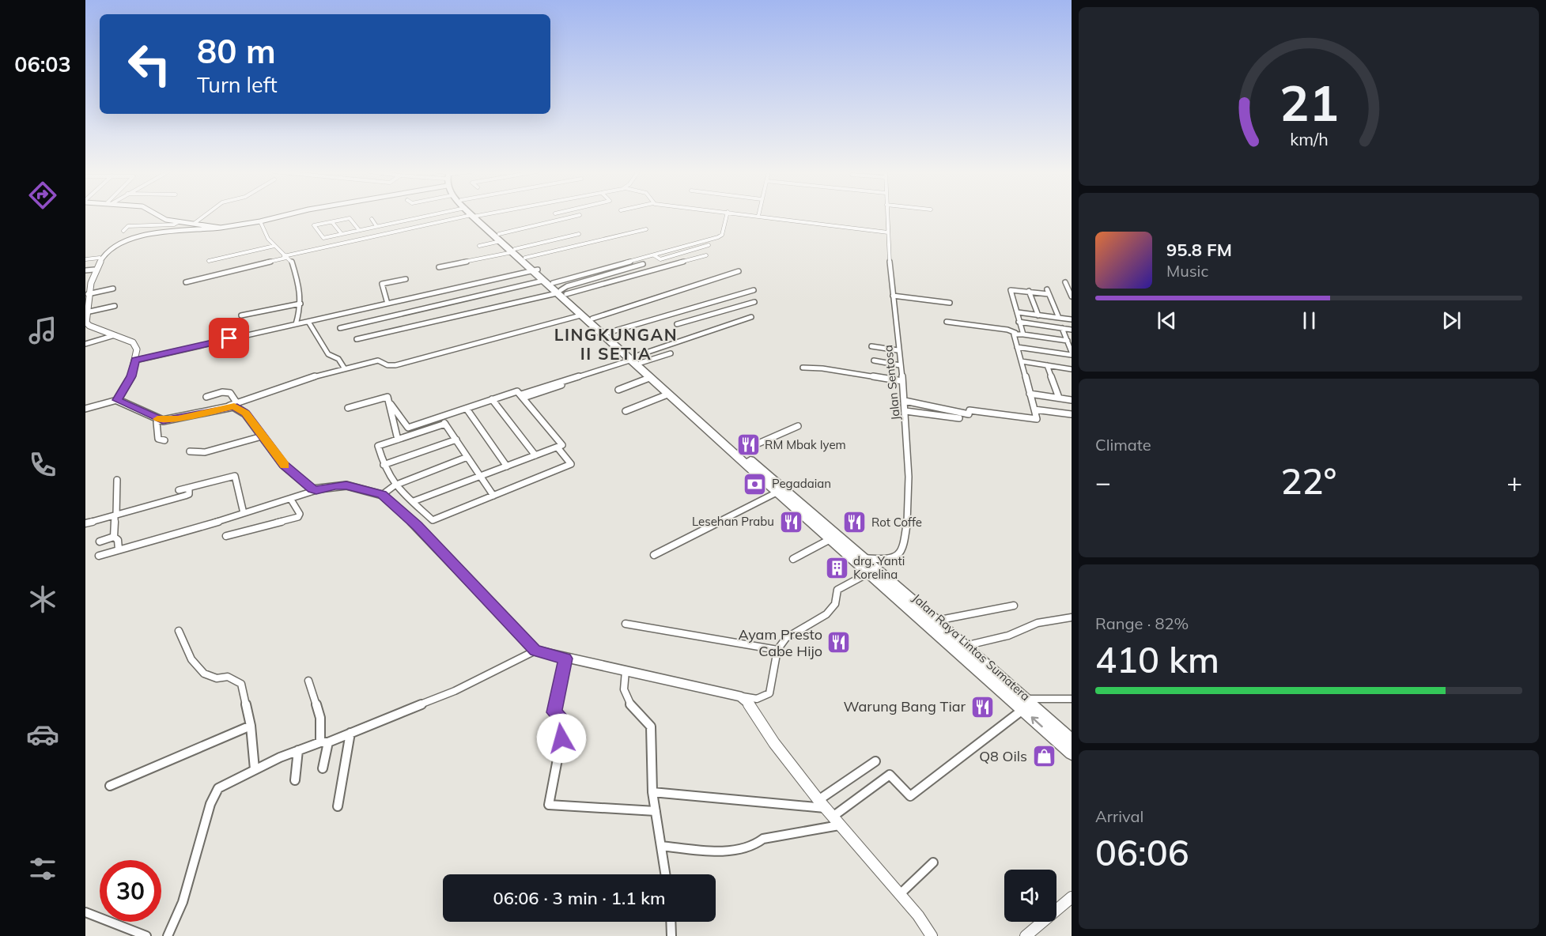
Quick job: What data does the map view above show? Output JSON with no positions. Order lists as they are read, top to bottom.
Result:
{
  "streets": {
    "highway": ["Jalan Raya Lintas Sumatera"],
    "street": ["Jalan Sentosa"]
  },
  "crossings": [
    ["Jalan Sentosa", "Jalan Raya Lintas Sumatera"]
  ],
  "districts": ["LINGKUNGAN II SETIA"],
  "places": {
    "restaurant": [
      "RM Mbak Iyem",
      "Lesehan Prabu",
      "Rot Coffe",
      "Ayam Presto Cabe Hijo",
      "Warung Bang Tiar"
    ],
    "bank": ["Pegadaian"],
    "building": ["drg. Yanti Korelina"],
    "shop": ["Q8 Oils"]
  },
  "page": {
    "tabs": "06:03",
    "turn": ["80 m", "Turn left"],
    "song": ["95.8 FM", "Music"],
    "tile": [
      "Climate",
      ["Range · 82%", "410 km"],
      ["Arrival", "06:06"]
    ],
    "heat": ["−", "22°", "+"],
    "limit": "30",
    "trip": "06:06 · 3 min · 1.1 km",
    "gauge": ["21", "km/h"]
  }
}
